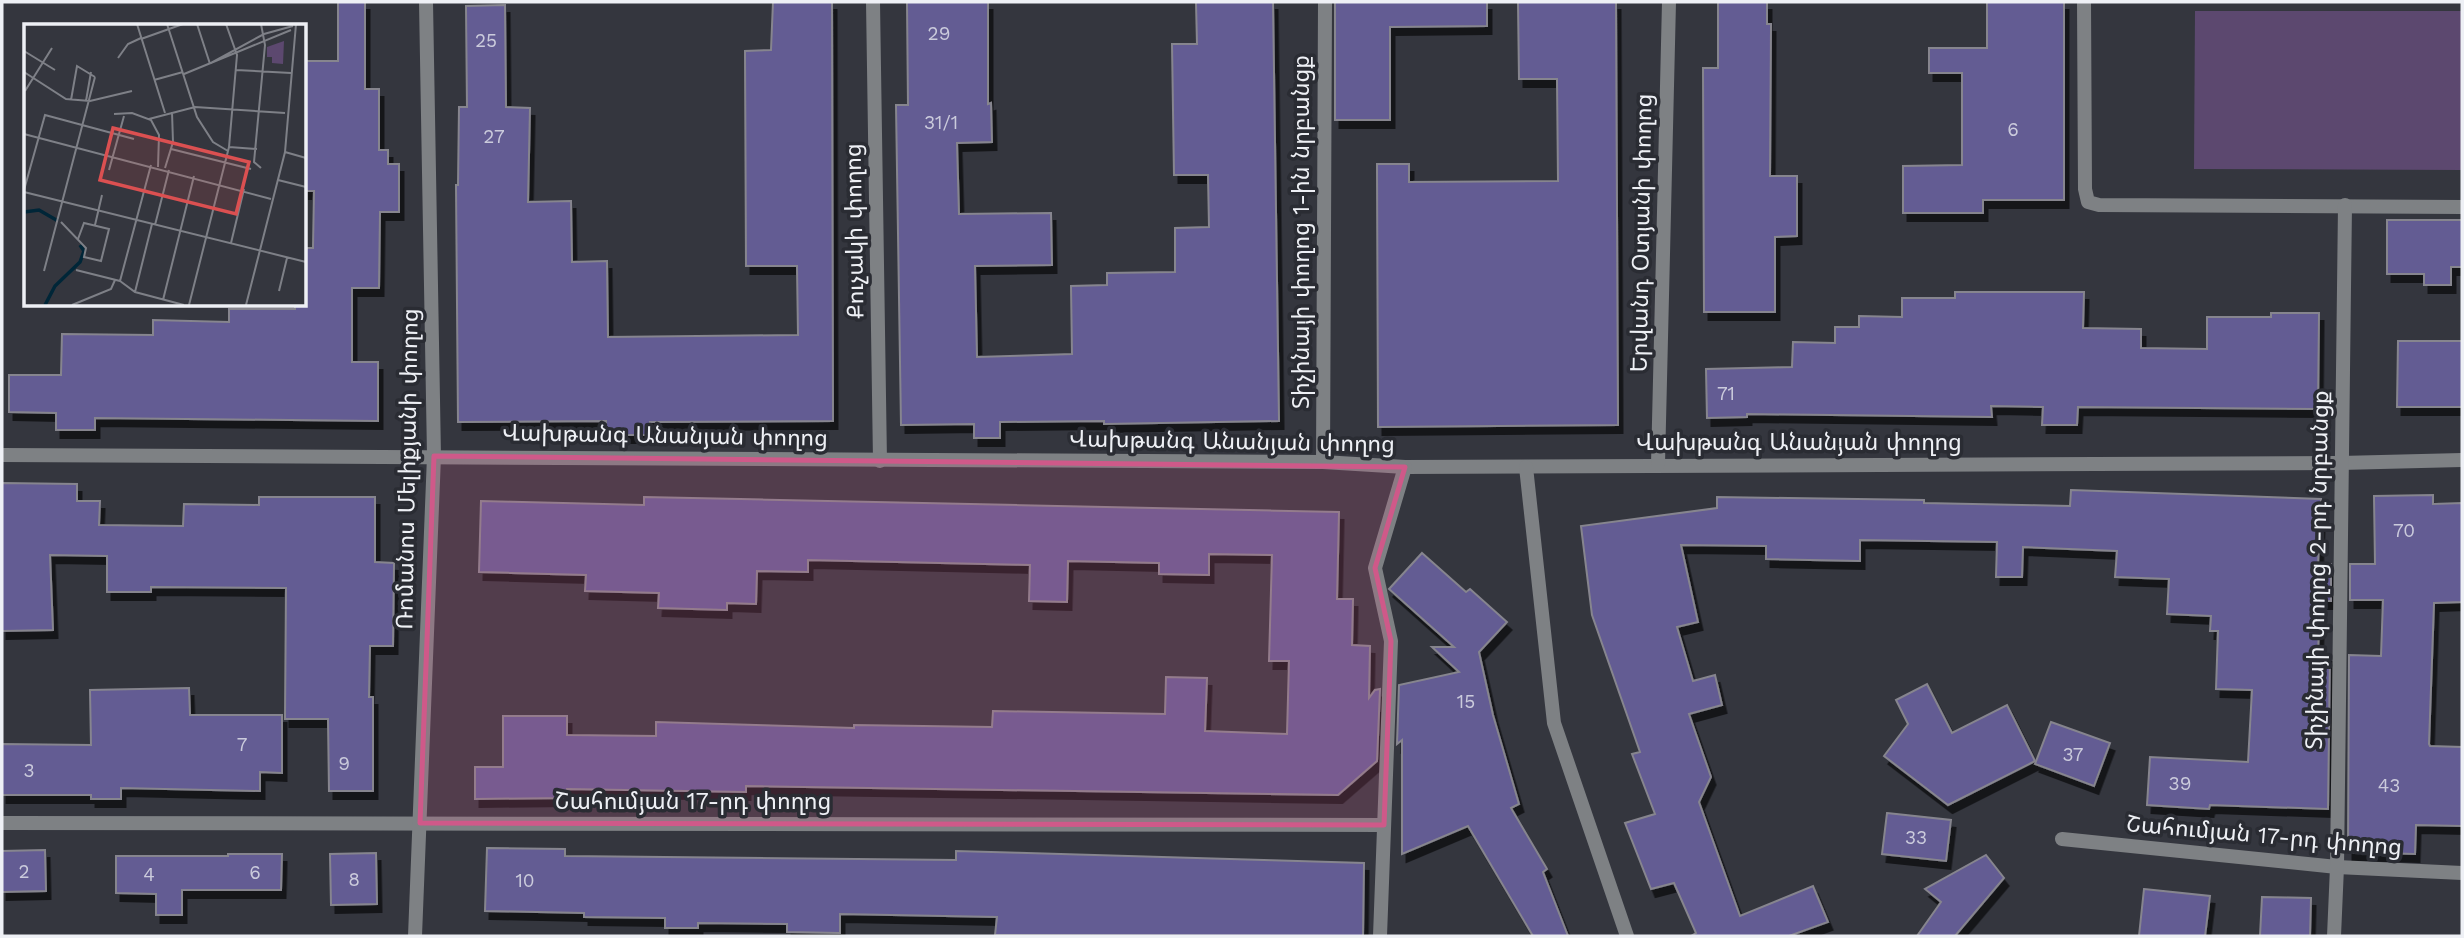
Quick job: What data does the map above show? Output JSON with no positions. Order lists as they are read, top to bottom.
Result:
{
  "streets": {
    "street": [
      "Քուչակի փողոց",
      "Տիչինայի փողոց 1-ին նրբանցք",
      "Երվանդ Օտյանի փողոց",
      "Վախթանգ Անանյան փողոց",
      "Ռոմանոս Մելիքյանի փողոց",
      "Տիչինայի փողոց 2-րդ նրբանցք",
      "Շահումյան 17-րդ փողոց"
    ]
  },
  "crossings": [
    ["Քուչակի փողոց", "Վախթանգ Անանյան փողոց"],
    ["Տիչինայի փողոց 1-ին նրբանցք", "Վախթանգ Անանյան փողոց"],
    ["Երվանդ Օտյանի փողոց", "Վախթանգ Անանյան փողոց"],
    ["Վախթանգ Անանյան փողոց", "Ռոմանոս Մելիքյանի փողոց"],
    ["Վախթանգ Անանյան փողոց", "Տիչինայի փողոց 2-րդ նրբանցք"],
    ["Ռոմանոս Մելիքյանի փողոց", "Շահումյան 17-րդ փողոց"],
    ["Տիչինայի փողոց 2-րդ նրբանցք", "Շահումյան 17-րդ փողոց"]
  ],
  "house_numbers": [
    "29",
    "25",
    "31/1",
    "6",
    "27",
    "71",
    "70",
    "15",
    "7",
    "37",
    "9",
    "3",
    "39",
    "43",
    "33",
    "2",
    "6",
    "4",
    "8",
    "10"
  ]
}
